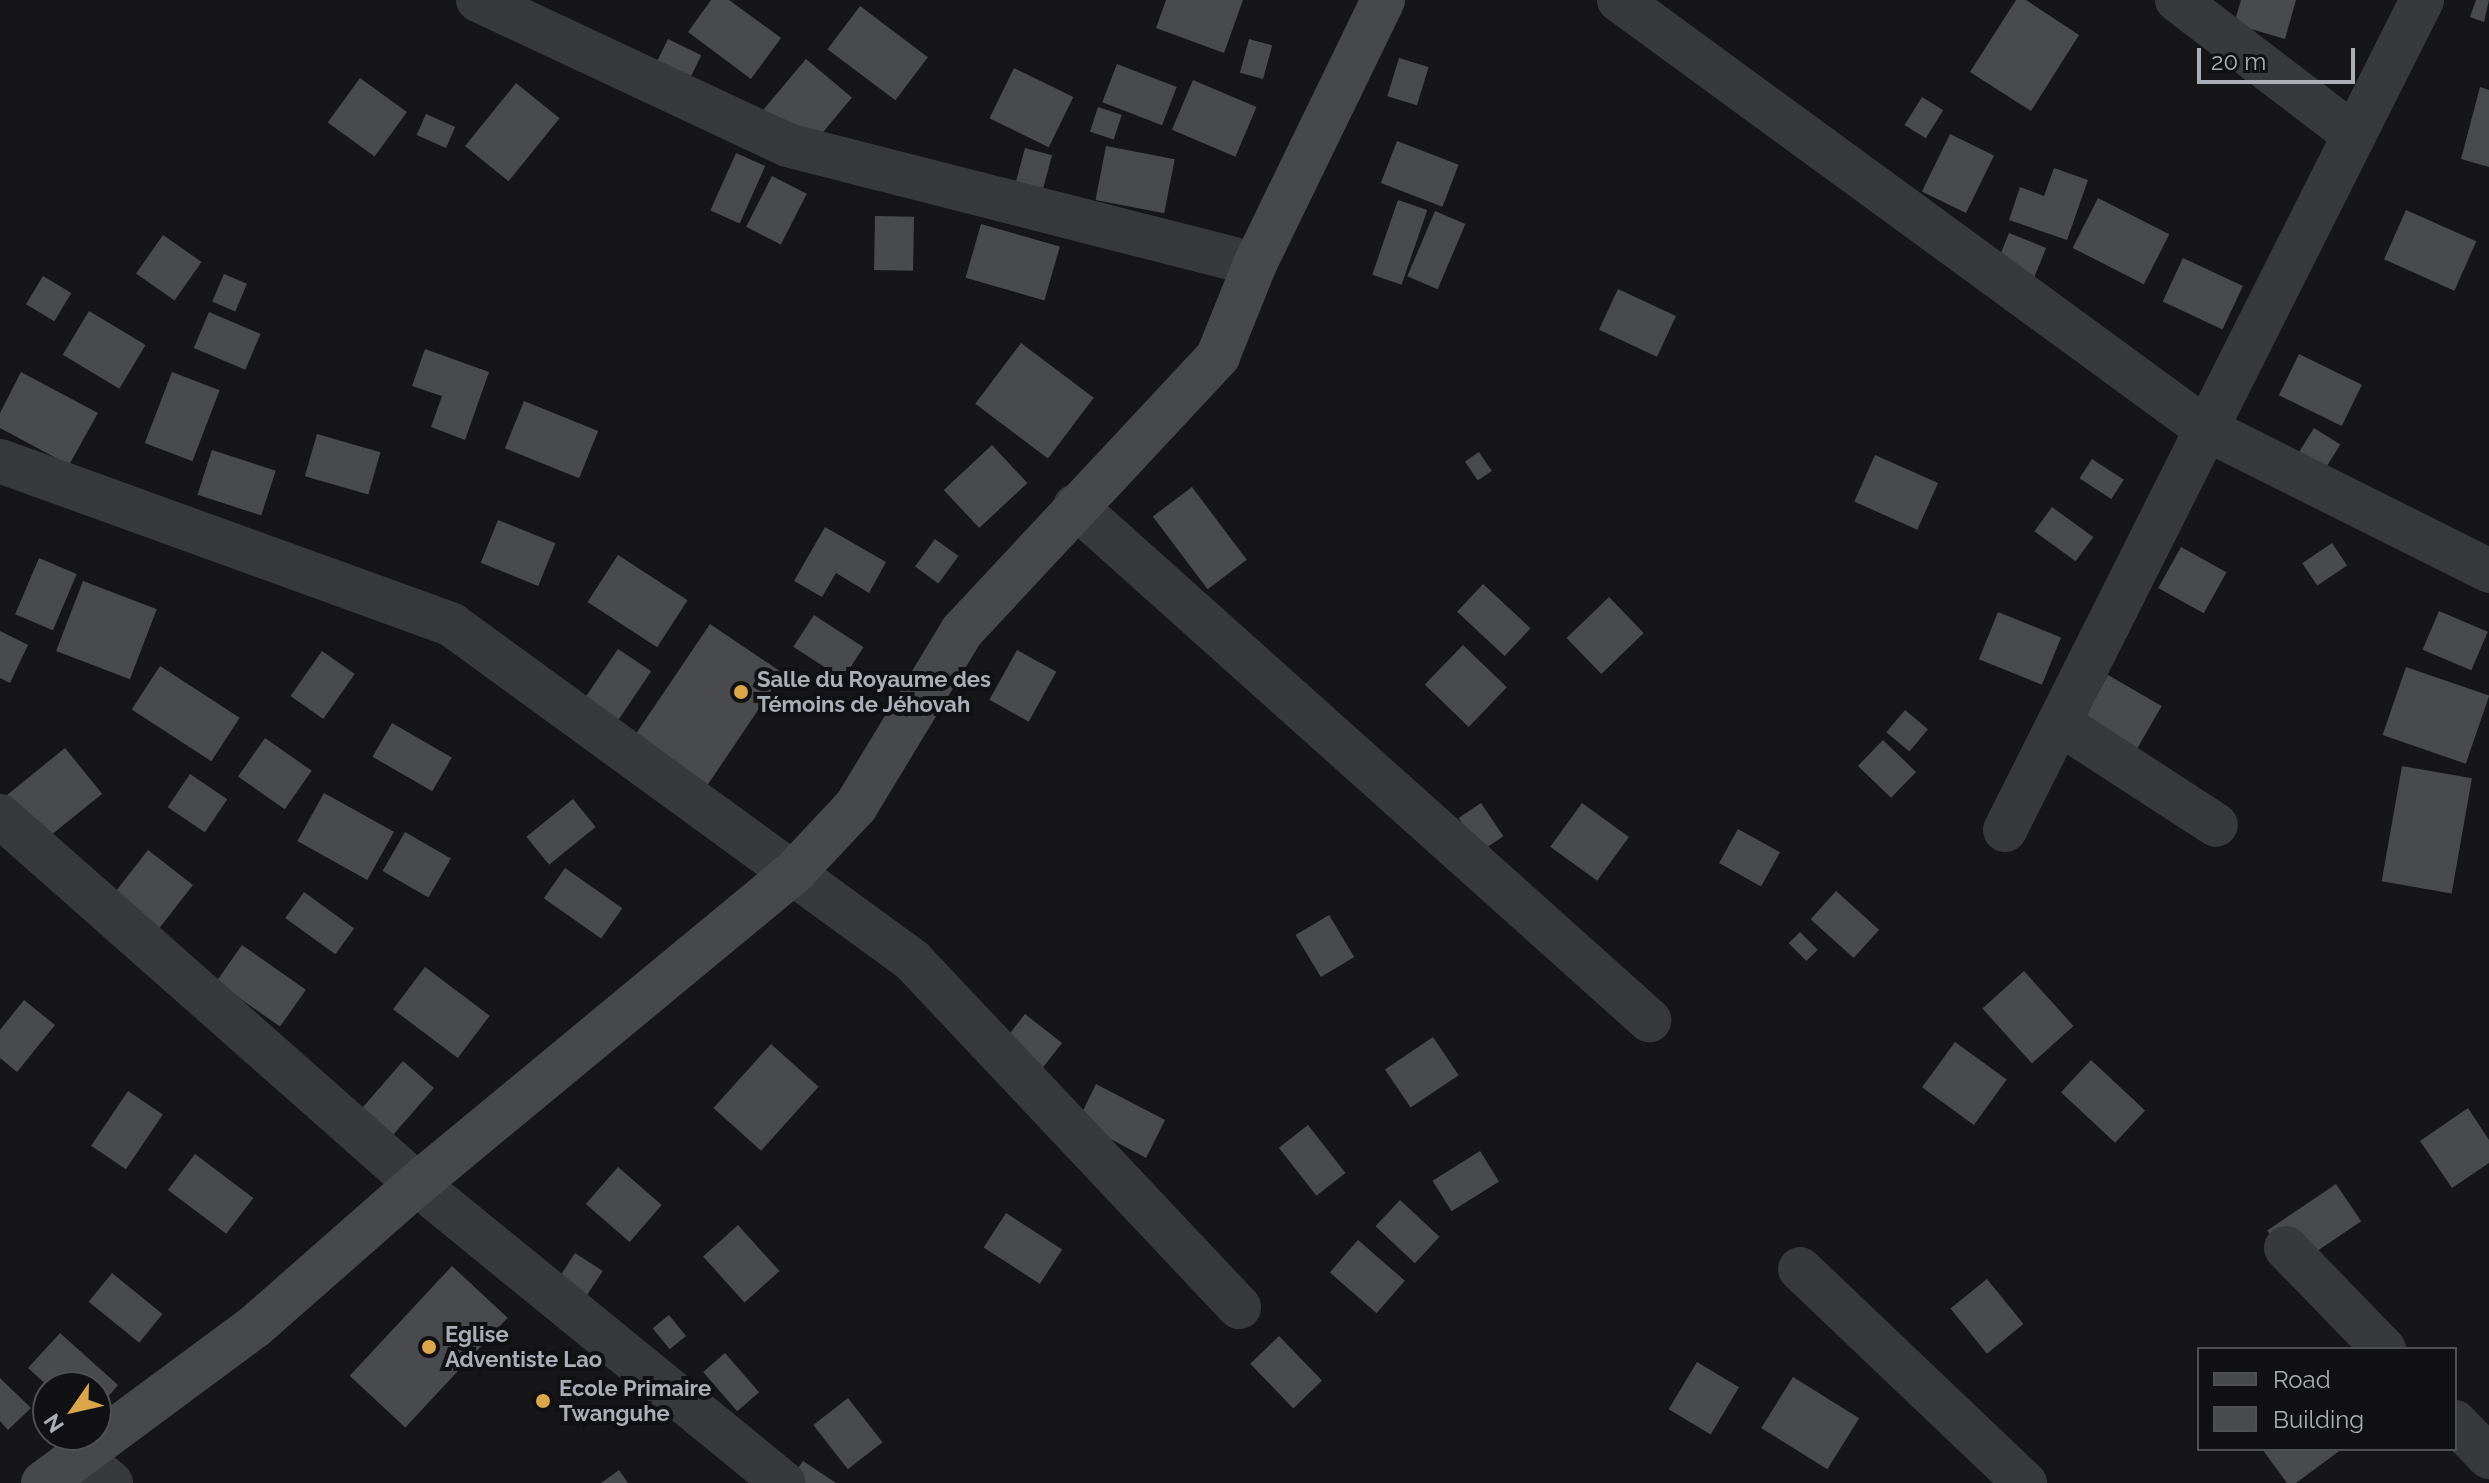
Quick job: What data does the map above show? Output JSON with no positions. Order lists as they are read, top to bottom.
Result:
{
  "places": ["Salle du Royaume des Témoins de Jéhovah", "Eglise Adventiste Lao", "Ecole Primaire Twanguhe"],
  "legend": ["Road", "Building"],
  "scale_bar": "20 m",
  "north": "bottom left"
}
